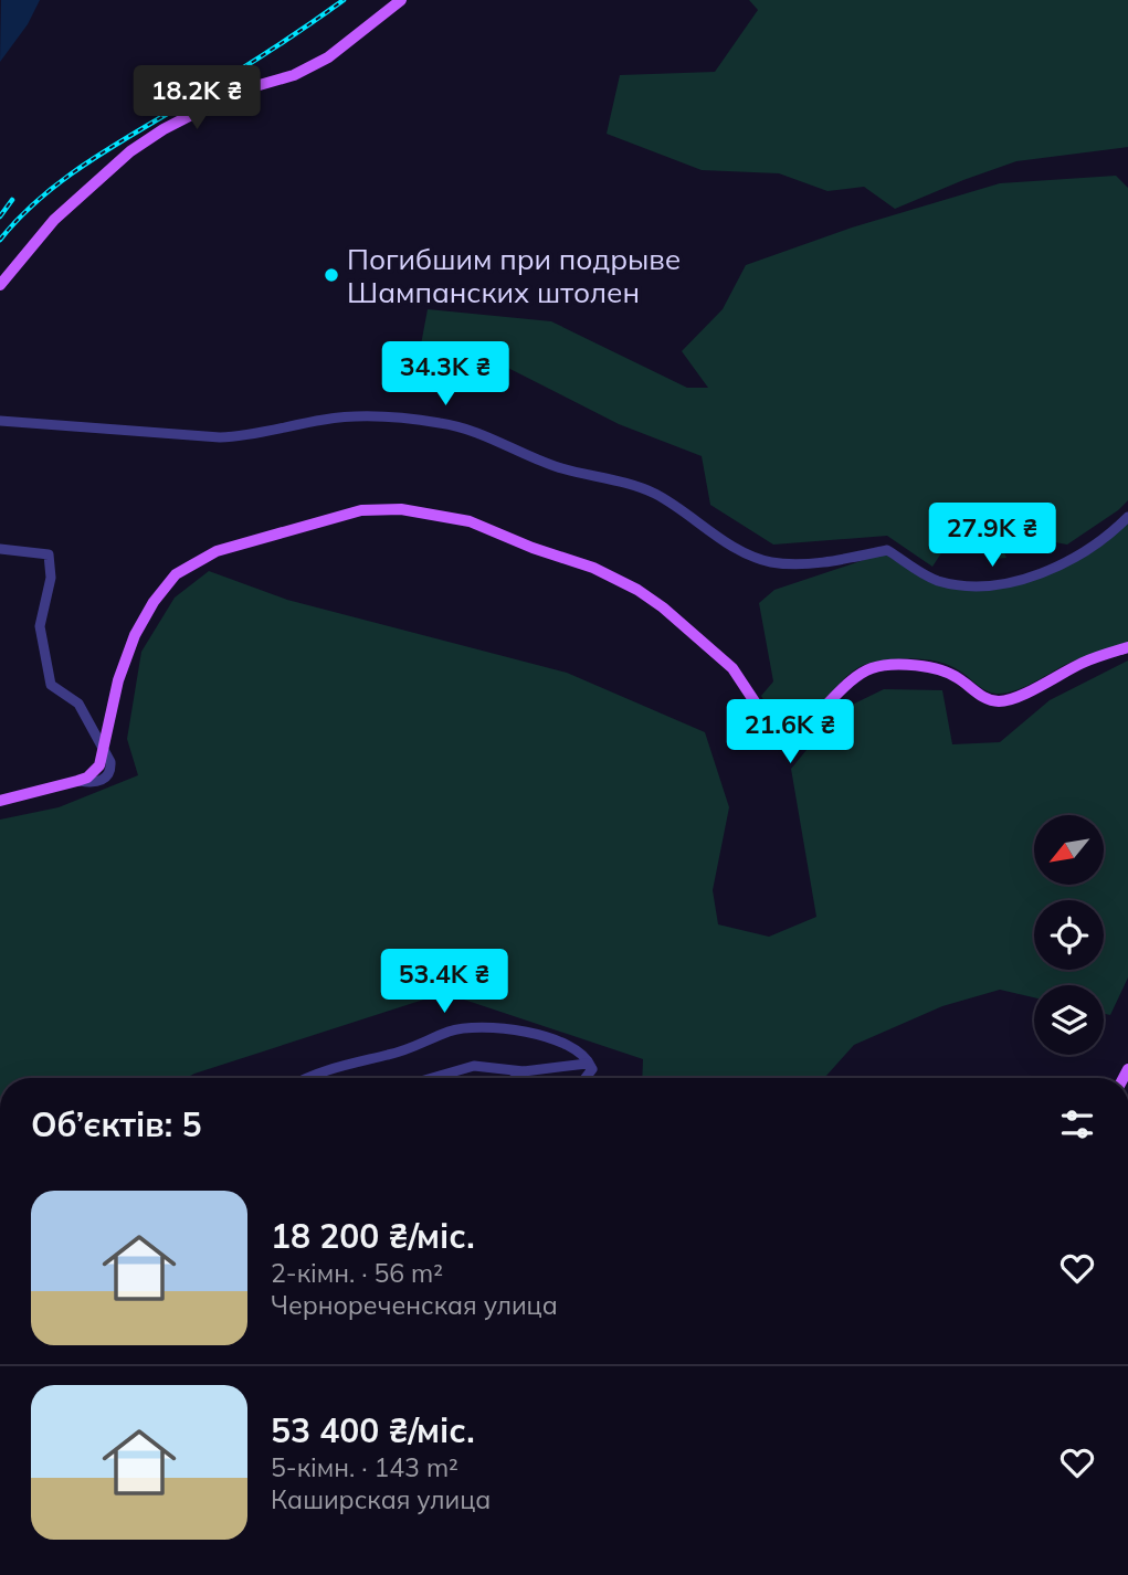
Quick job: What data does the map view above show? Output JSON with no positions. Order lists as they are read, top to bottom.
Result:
{
  "places": ["Погибшим при подрыве Шампанских штолен"],
  "north": "bottom left",
  "page": {
    "price": [
      "18.2K ₴",
      "34.3K ₴",
      "27.9K ₴",
      "21.6K ₴",
      "53.4K ₴"
    ],
    "heading": "Об’єктів: 5",
    "list": [
      {
        "name": "18 200 ₴/міс.",
        "note": "2-кімн. · 56 m² · Чернореченская улица"
      },
      {
        "name": "53 400 ₴/міс.",
        "note": "5-кімн. · 143 m² · Каширская улица"
      }
    ]
  }
}
